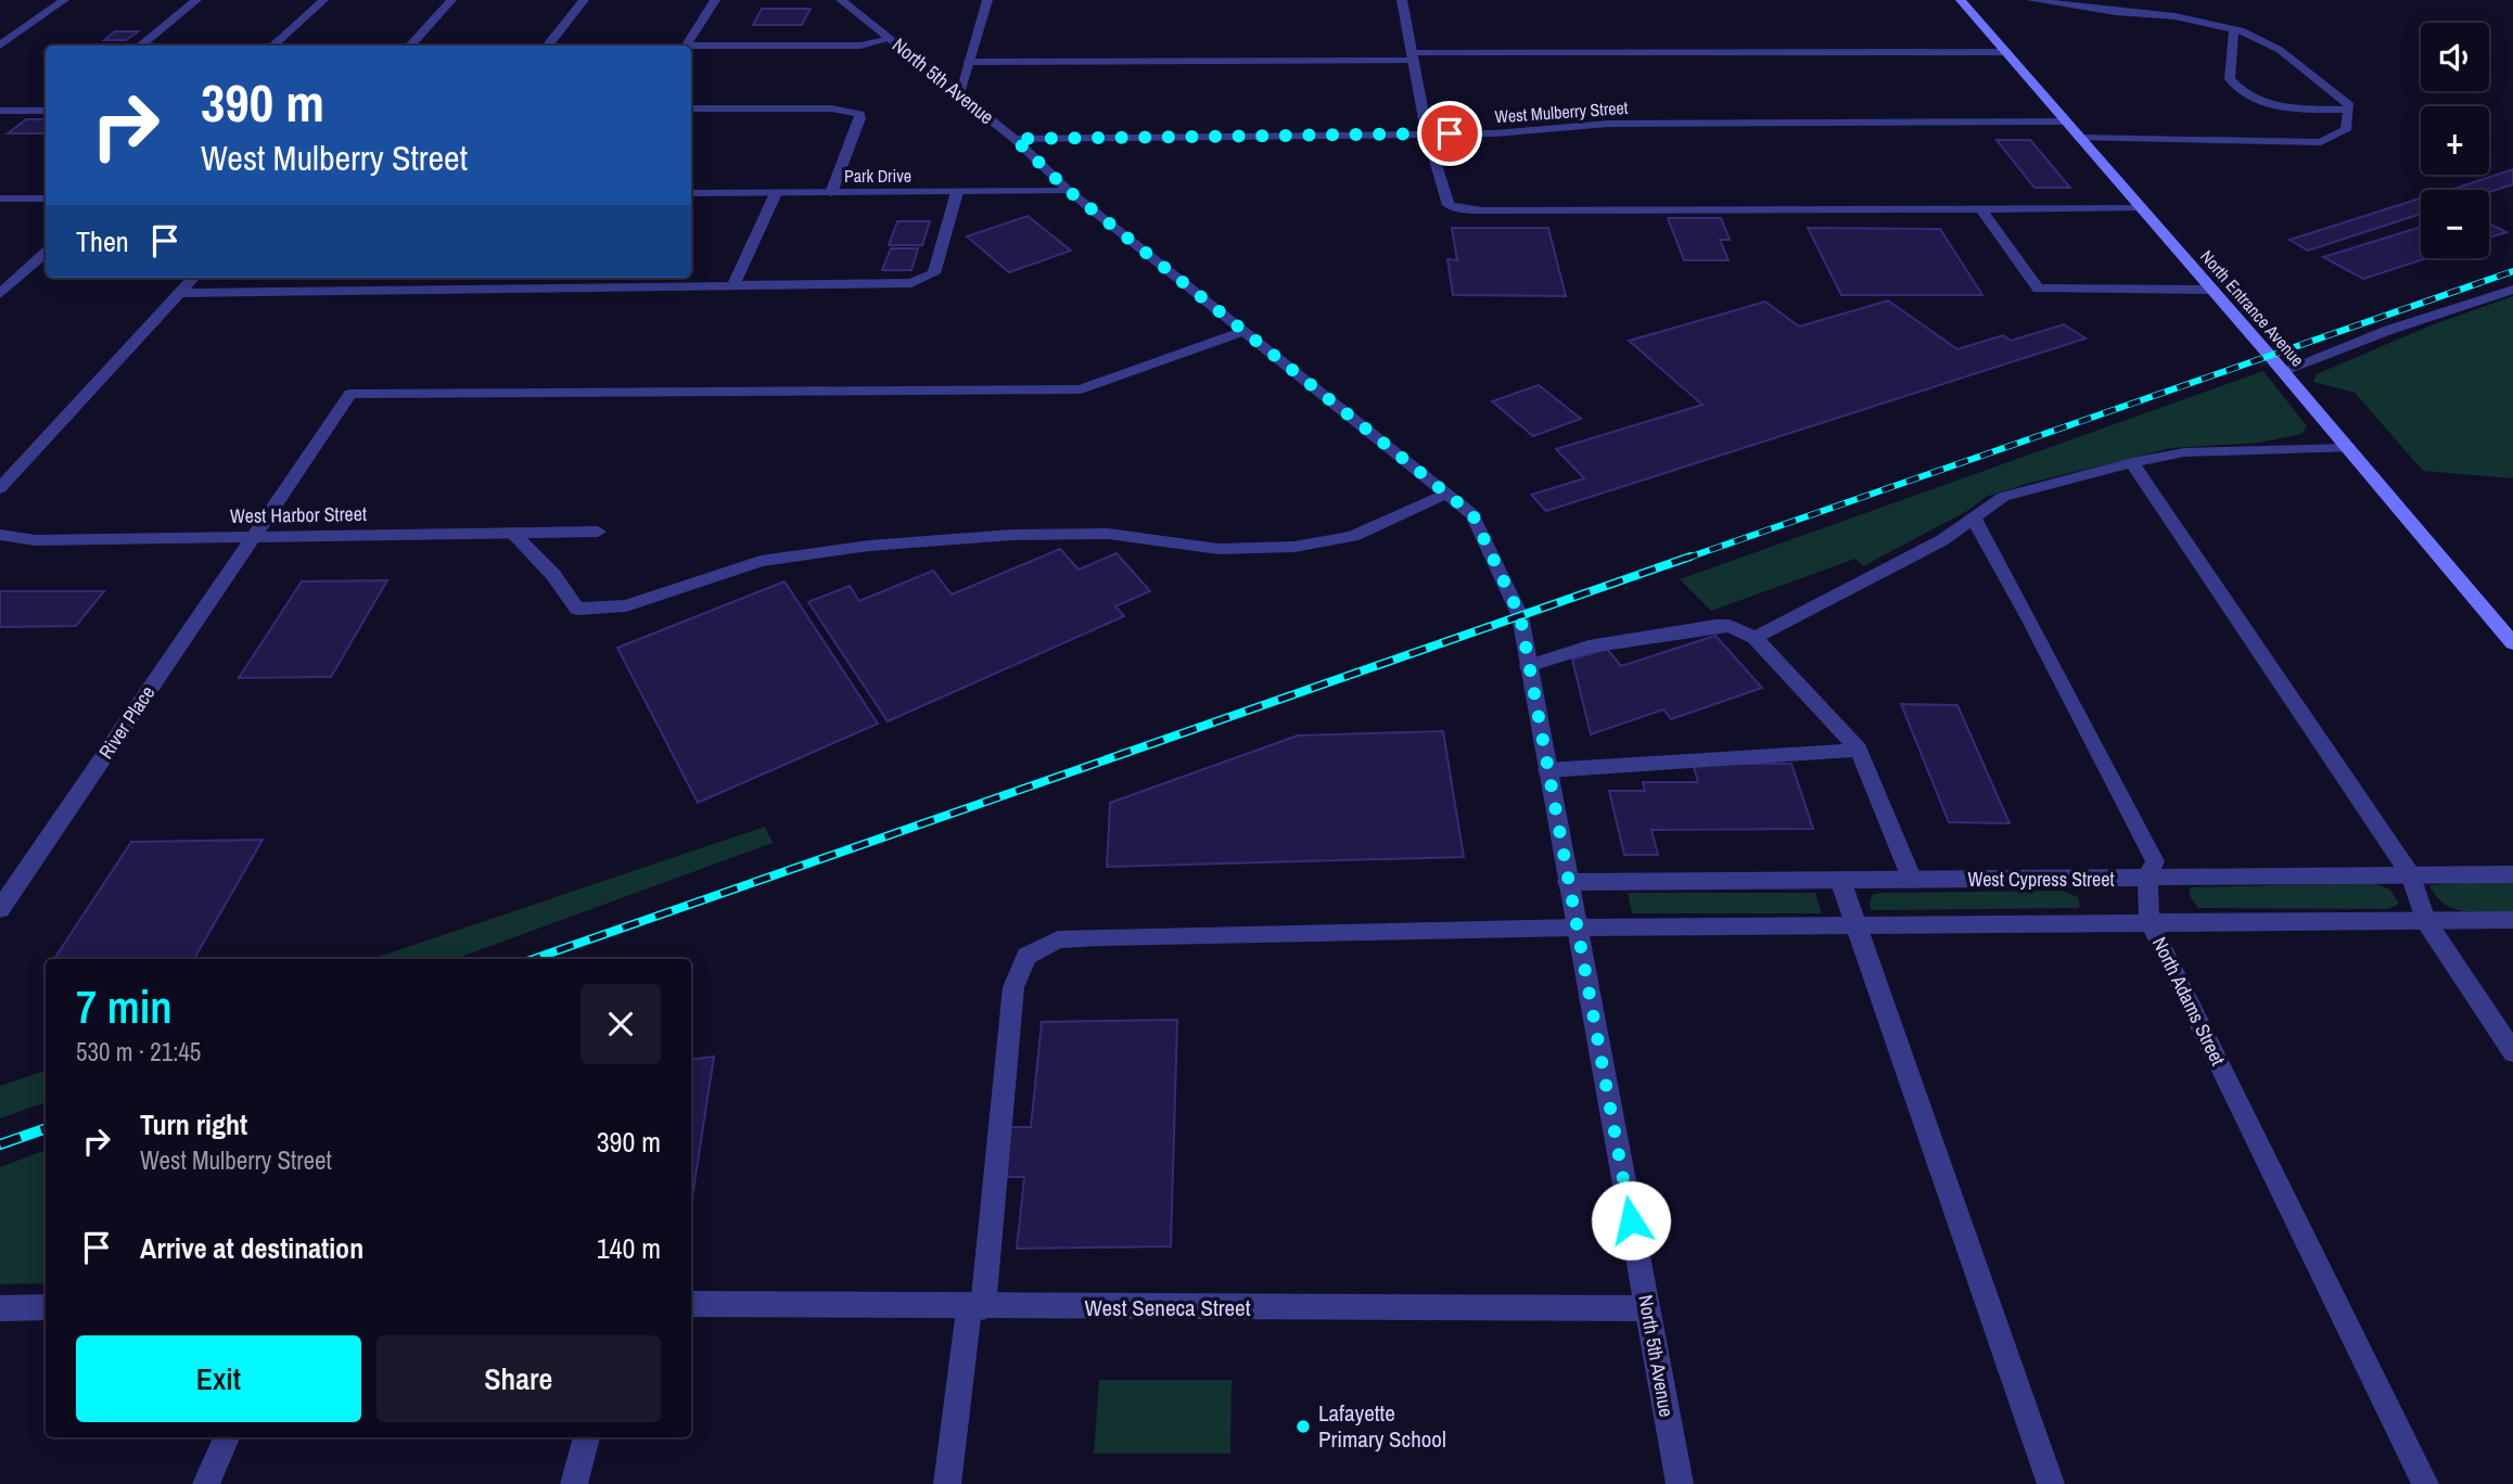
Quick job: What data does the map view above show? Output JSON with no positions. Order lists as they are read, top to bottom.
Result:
{
  "streets": {
    "main road": ["North Entrance Avenue"],
    "street": [
      "North 5th Avenue",
      "West Mulberry Street",
      "Park Drive",
      "West Harbor Street",
      "River Place",
      "West Cypress Street",
      "North Adams Street",
      "West Seneca Street"
    ]
  },
  "crossings": [
    ["North 5th Avenue", "West Mulberry Street"],
    ["North 5th Avenue", "Park Drive"],
    ["North 5th Avenue", "River Place"],
    ["North 5th Avenue", "West Cypress Street"],
    ["North 5th Avenue", "West Seneca Street"],
    ["West Mulberry Street", "North Entrance Avenue"],
    ["West Harbor Street", "River Place"],
    ["West Cypress Street", "North Adams Street"]
  ],
  "places": ["Lafayette Primary School"],
  "page": {
    "map_buttons": ["+", "−"],
    "turn": ["390 m", "West Mulberry Street"],
    "then": "Then",
    "heading": ["7 min", "530 m · 21:45"],
    "list": [
      {
        "name": "Turn right",
        "note": "West Mulberry Street",
        "value": "390 m"
      },
      {
        "name": "Arrive at destination",
        "value": "140 m"
      }
    ],
    "buttons": ["Exit", "Share"]
  }
}
